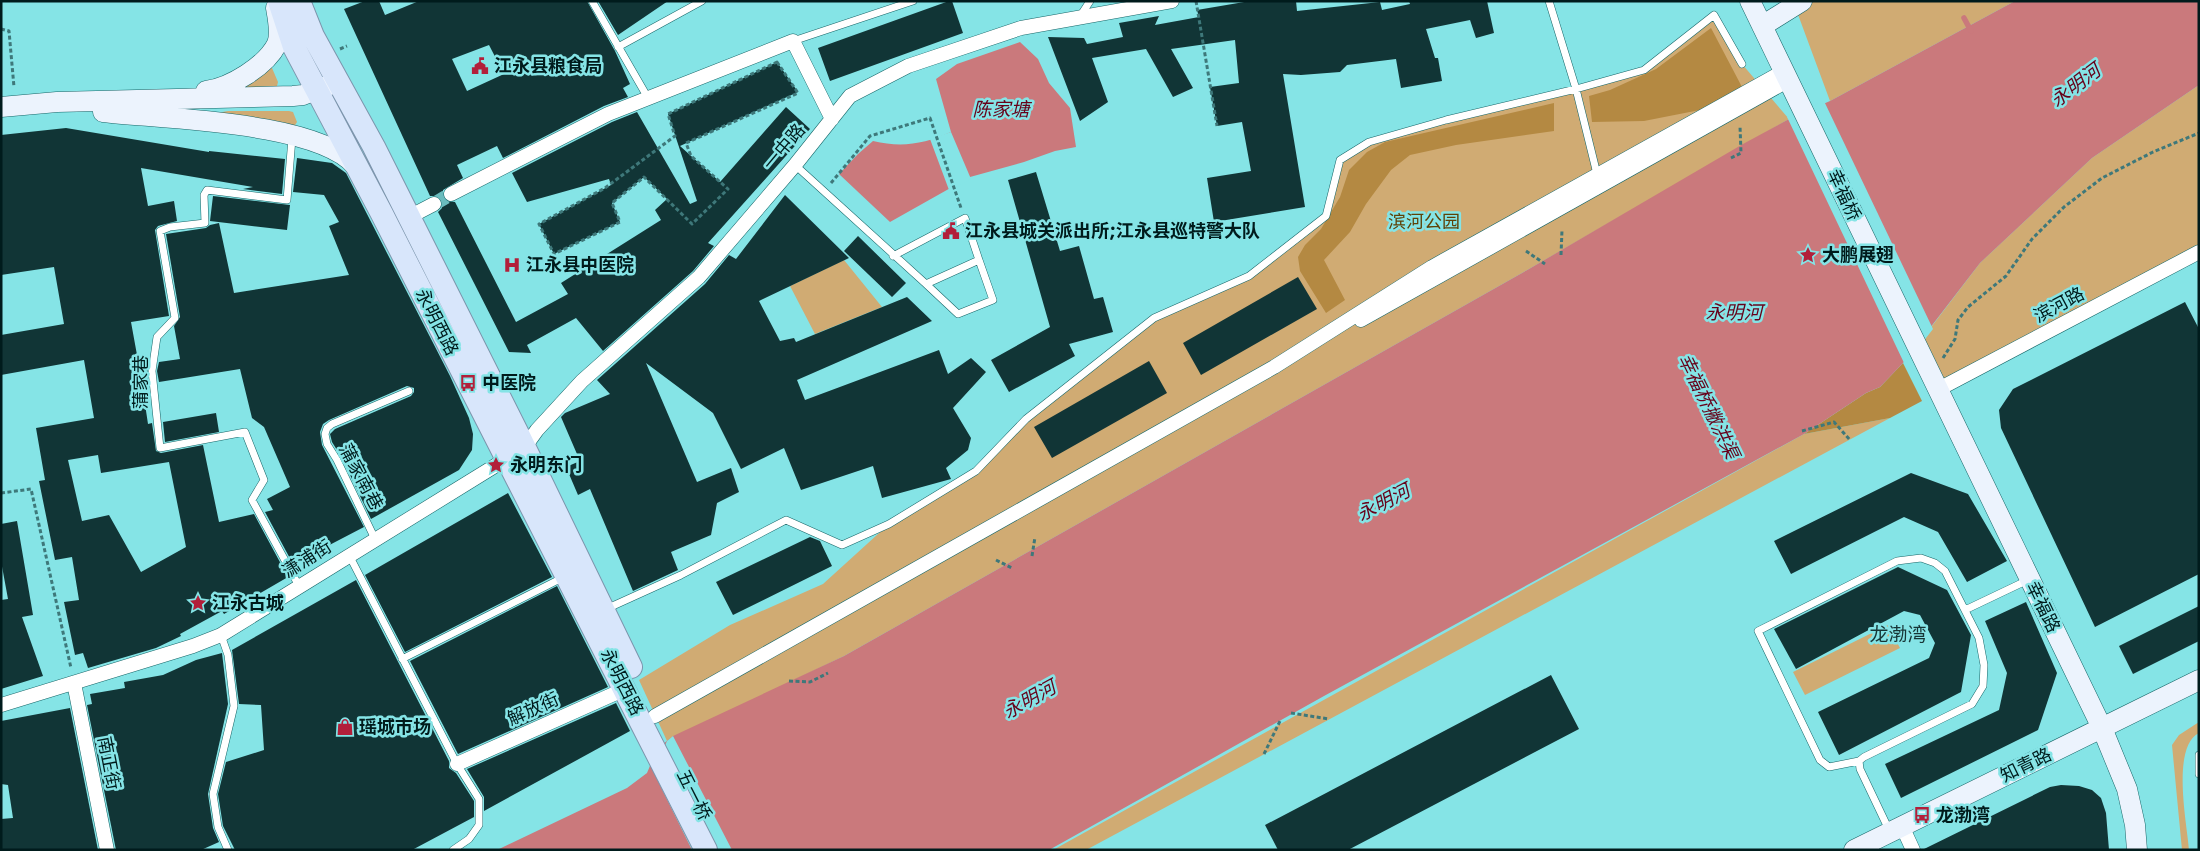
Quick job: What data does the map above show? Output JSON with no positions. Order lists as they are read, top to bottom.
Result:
{
  "streets": {
    "main road": [
      "幸福桥",
      "永明西路",
      "幸福路",
      "知青路",
      "五一桥"
    ],
    "street": [
      "一中路",
      "滨河路",
      "潇浦街",
      "解放街",
      "南正街"
    ],
    "lane": ["蒲家巷", "蒲家南巷"]
  },
  "crossings": [
    ["一中路", "永明西路"],
    ["一中路", "潇浦街"],
    ["幸福桥", "滨河路"],
    ["幸福桥", "幸福路"],
    ["滨河路", "幸福路"],
    ["永明西路", "潇浦街"],
    ["永明西路", "解放街"],
    ["永明西路", "五一桥"],
    ["蒲家巷", "潇浦街"],
    ["蒲家南巷", "潇浦街"],
    ["潇浦街", "南正街"],
    ["幸福路", "知青路"]
  ],
  "districts": ["龙渤湾"],
  "water": ["永明河", "陈家塘", "幸福桥撇洪渠"],
  "parks": ["滨河公园"],
  "places": {
    "public building": ["江永县粮食局", "江永县城关派出所;江永县巡特警大队"],
    "place": ["大鹏展翅", "永明东门", "江永古城"],
    "hospital": ["江永县中医院"],
    "bus stop": ["中医院", "龙渤湾"],
    "shop": ["瑶城市场"]
  }
}
